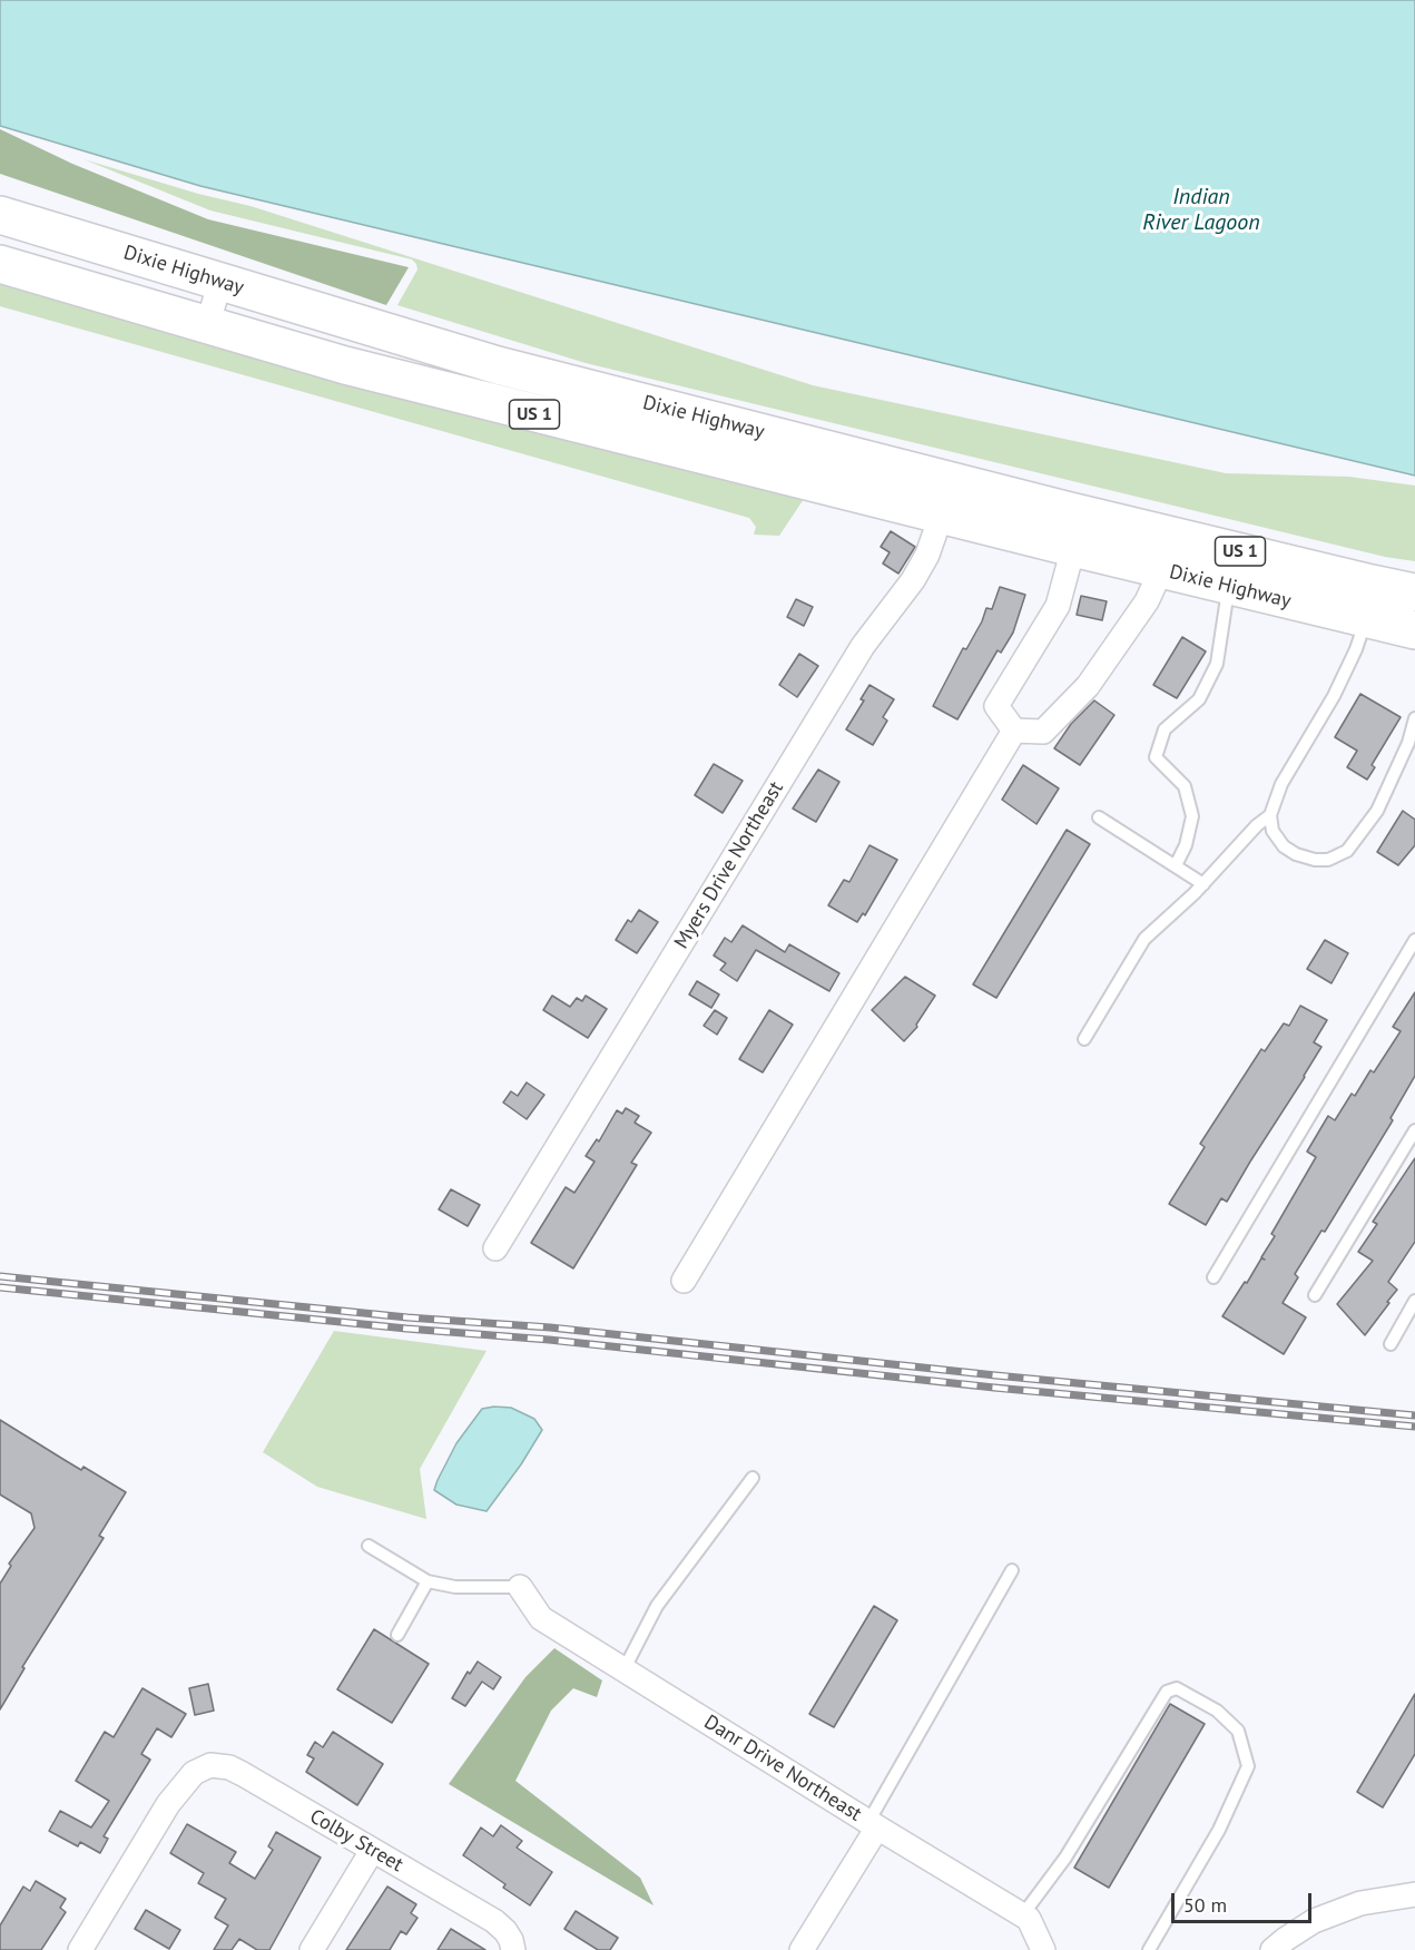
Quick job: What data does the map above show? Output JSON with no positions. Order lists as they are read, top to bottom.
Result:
{
  "streets": {
    "main road": ["Dixie Highway", "US 1"],
    "street": ["Myers Drive Northeast", "Danr Drive Northeast", "Colby Street"]
  },
  "crossings": [
    ["Dixie Highway", "Myers Drive Northeast"]
  ],
  "water": ["Indian River Lagoon"],
  "scale_bar": "50 m"
}
